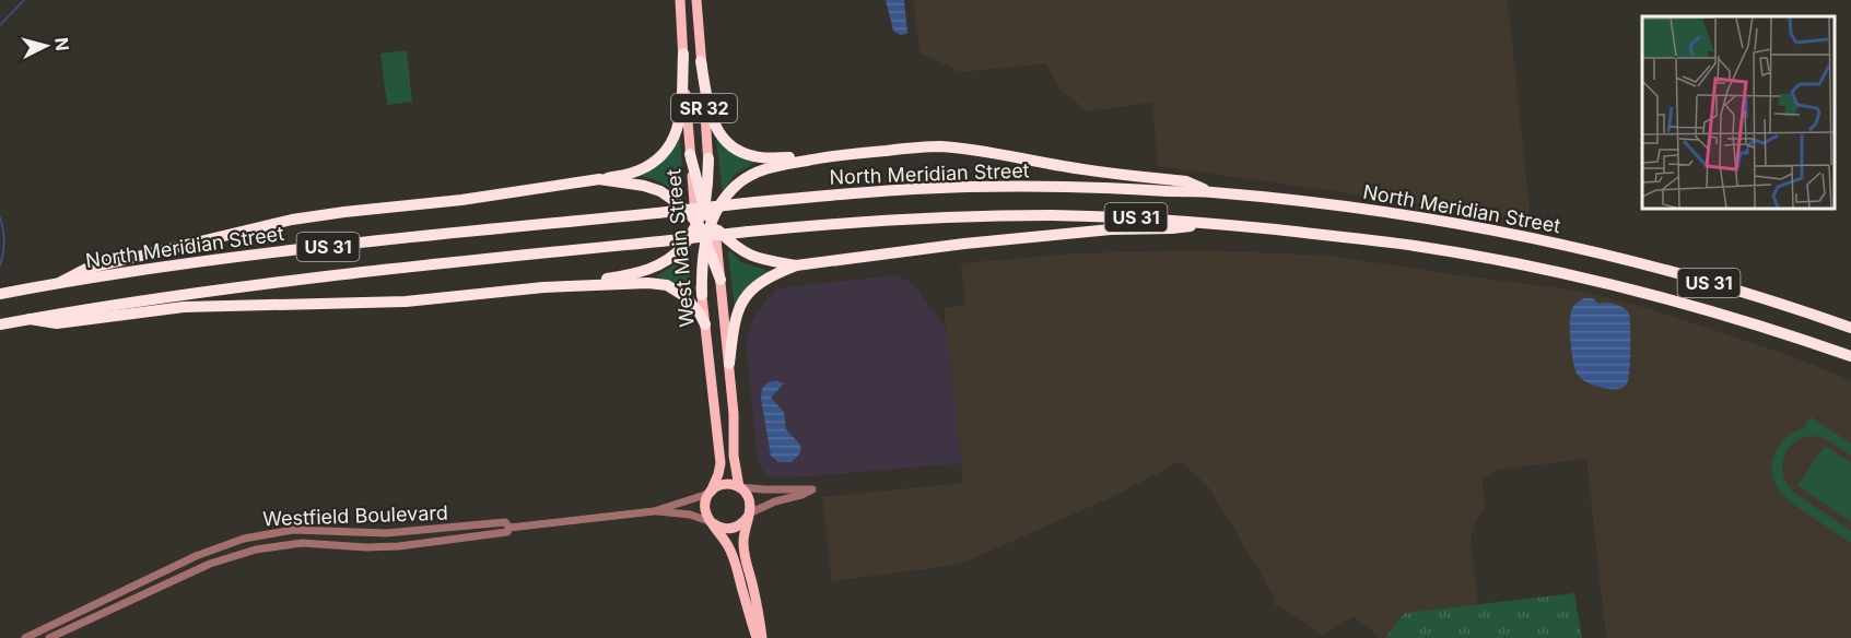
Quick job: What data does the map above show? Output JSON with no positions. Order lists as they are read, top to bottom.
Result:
{
  "streets": {
    "highway": ["North Meridian Street", "US 31"],
    "main road": ["SR 32", "West Main Street"],
    "street": ["Westfield Boulevard"]
  },
  "crossings": [
    ["West Main Street", "Westfield Boulevard"]
  ],
  "north": "right"
}
